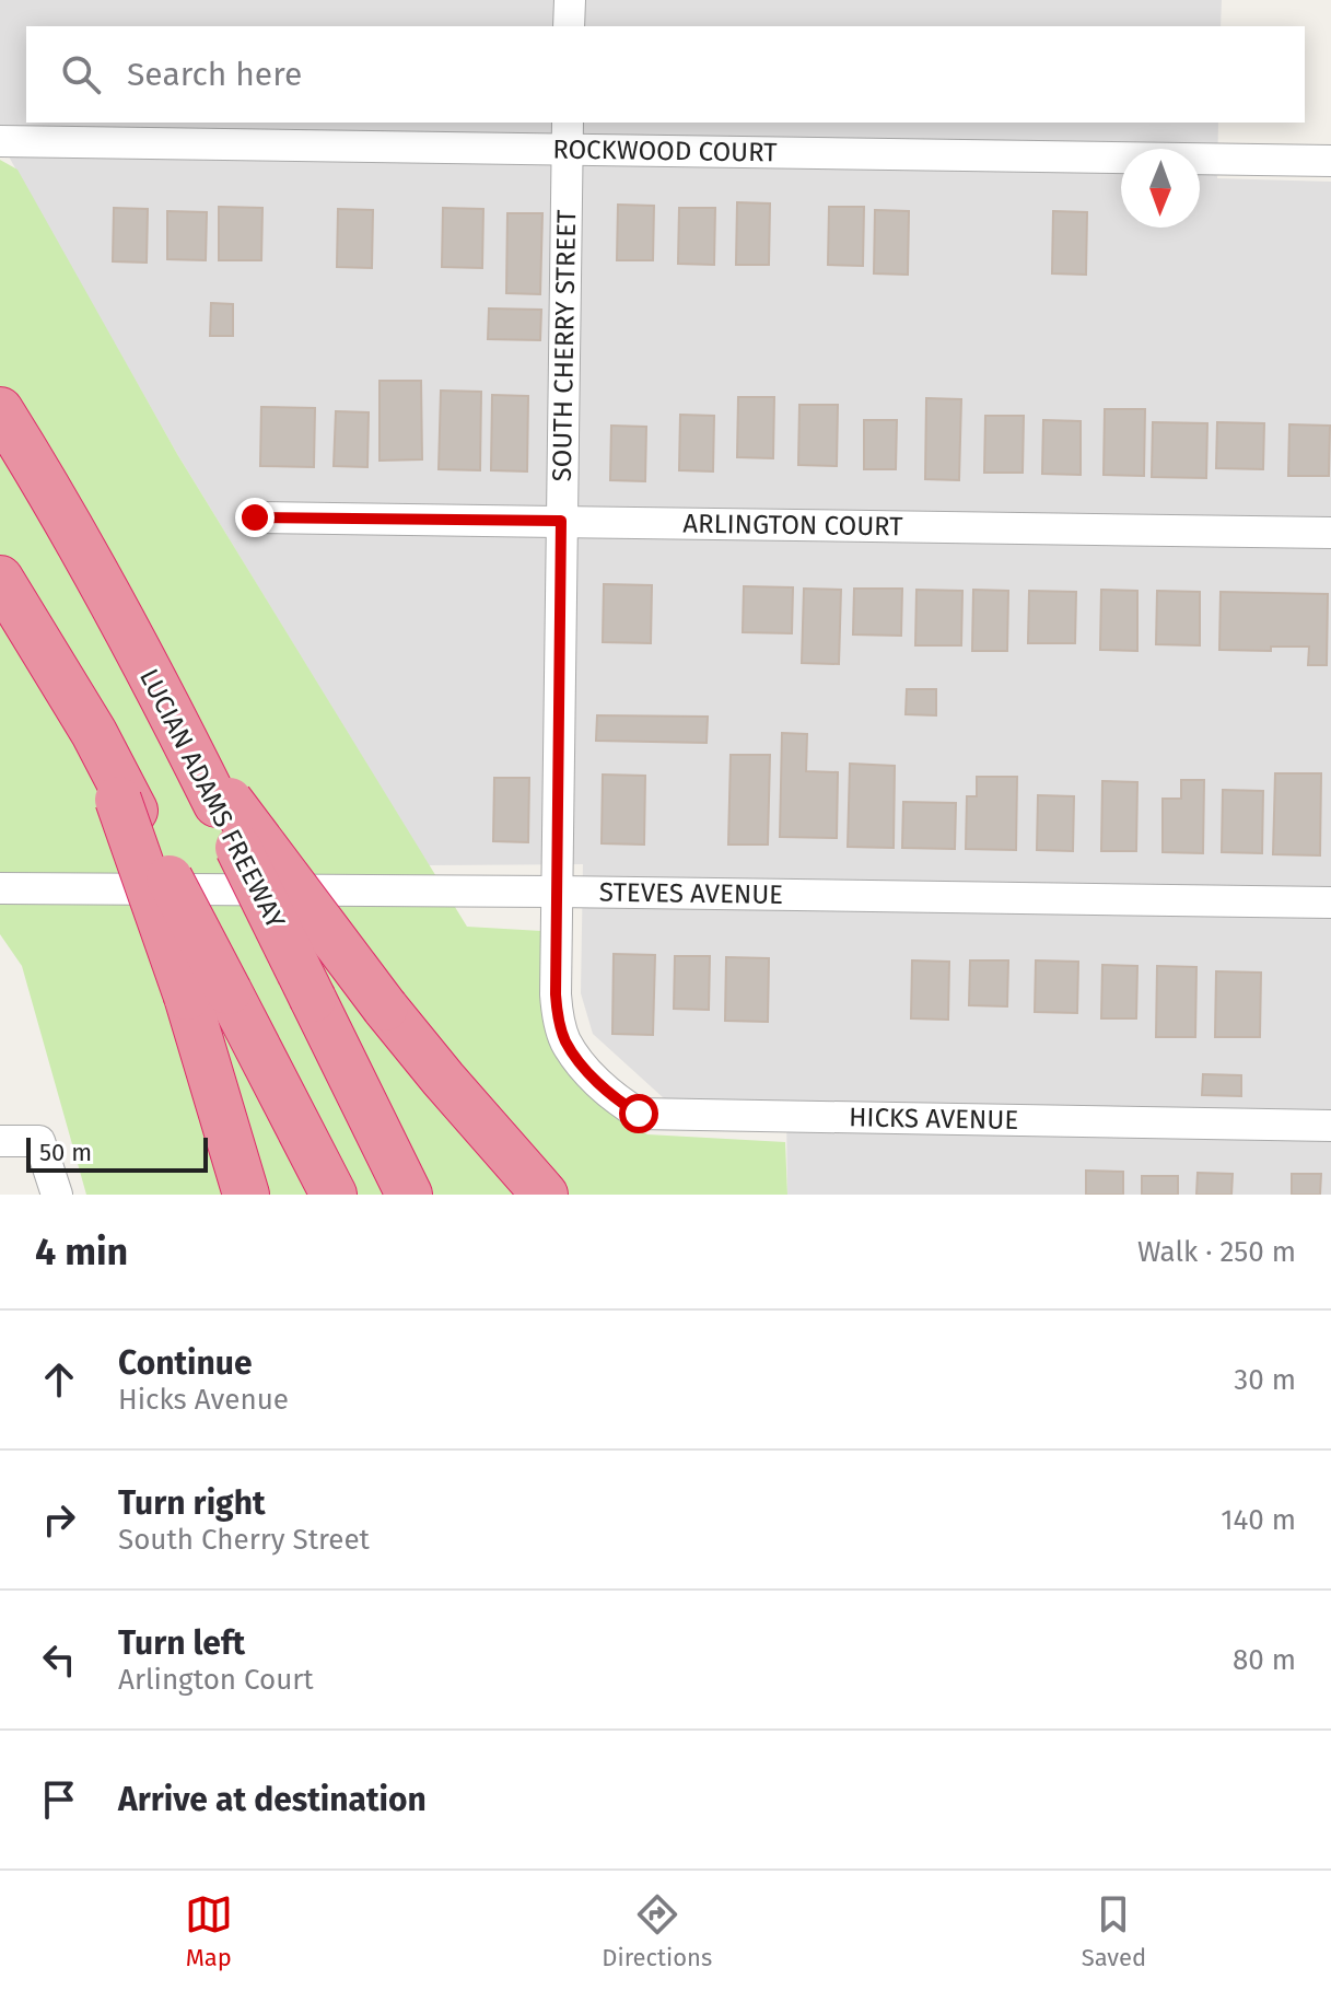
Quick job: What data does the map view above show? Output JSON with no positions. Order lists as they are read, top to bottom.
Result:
{
  "streets": {
    "highway": ["LUCIAN ADAMS FREEWAY"],
    "street": [
      "ROCKWOOD COURT",
      "SOUTH CHERRY STREET",
      "ARLINGTON COURT",
      "STEVES AVENUE",
      "HICKS AVENUE"
    ]
  },
  "crossings": [
    ["ROCKWOOD COURT", "SOUTH CHERRY STREET"],
    ["SOUTH CHERRY STREET", "ARLINGTON COURT"],
    ["SOUTH CHERRY STREET", "STEVES AVENUE"],
    ["SOUTH CHERRY STREET", "HICKS AVENUE"]
  ],
  "scale_bar": "50 m",
  "north": "bottom",
  "page": {
    "search": "Search here",
    "scale": "50 m",
    "heading": ["4 min", "Walk · 250 m"],
    "list": [
      ["Continue", "Hicks Avenue", "30 m"],
      ["Turn right", "South Cherry Street", "140 m"],
      ["Turn left", "Arlington Court", "80 m"],
      "Arrive at destination"
    ],
    "nav": ["Map", "Directions", "Saved"]
  }
}
